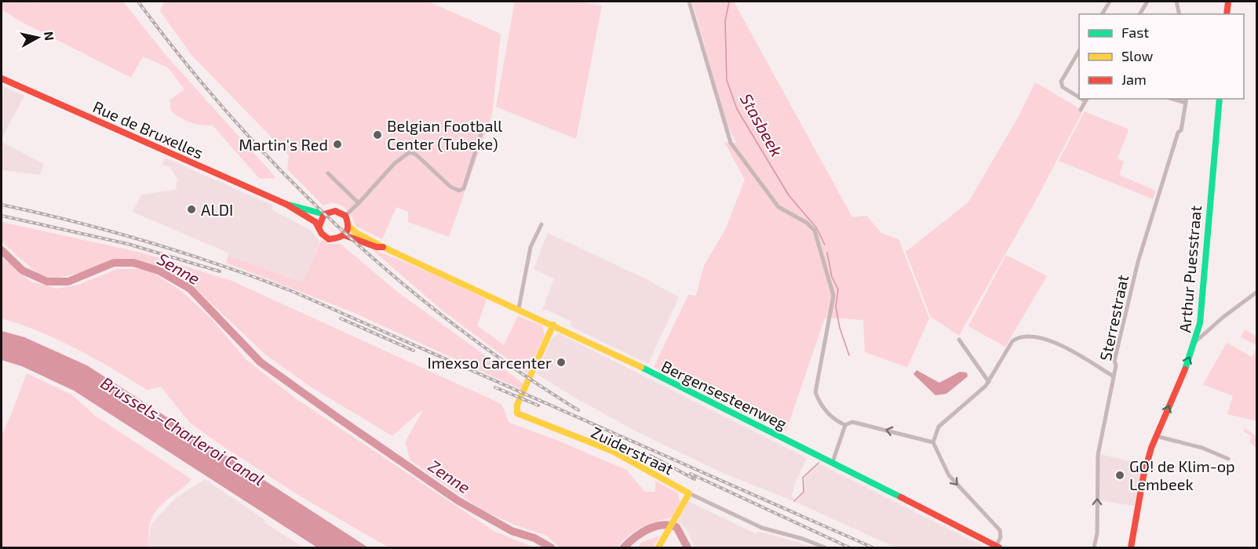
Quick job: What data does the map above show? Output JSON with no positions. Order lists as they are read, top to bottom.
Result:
{
  "streets": {
    "main road": [
      "Rue de Bruxelles",
      "Arthur Puesstraat",
      "Bergensesteenweg",
      "Zuiderstraat"
    ],
    "street": ["Sterrestraat"]
  },
  "crossings": [
    ["Rue de Bruxelles", "Bergensesteenweg"],
    ["Bergensesteenweg", "Zuiderstraat"]
  ],
  "one_way": ["Sterrestraat"],
  "water": [
    "Stasbeek",
    "Senne",
    "Brussels–Charleroi Canal",
    "Zenne"
  ],
  "places": [
    "Belgian Football Center (Tubeke)",
    "Martin's Red",
    "ALDI",
    "Imexso Carcenter",
    "GO! de Klim-op Lembeek"
  ],
  "legend": ["Fast", "Slow", "Jam"],
  "north": "right"
}
